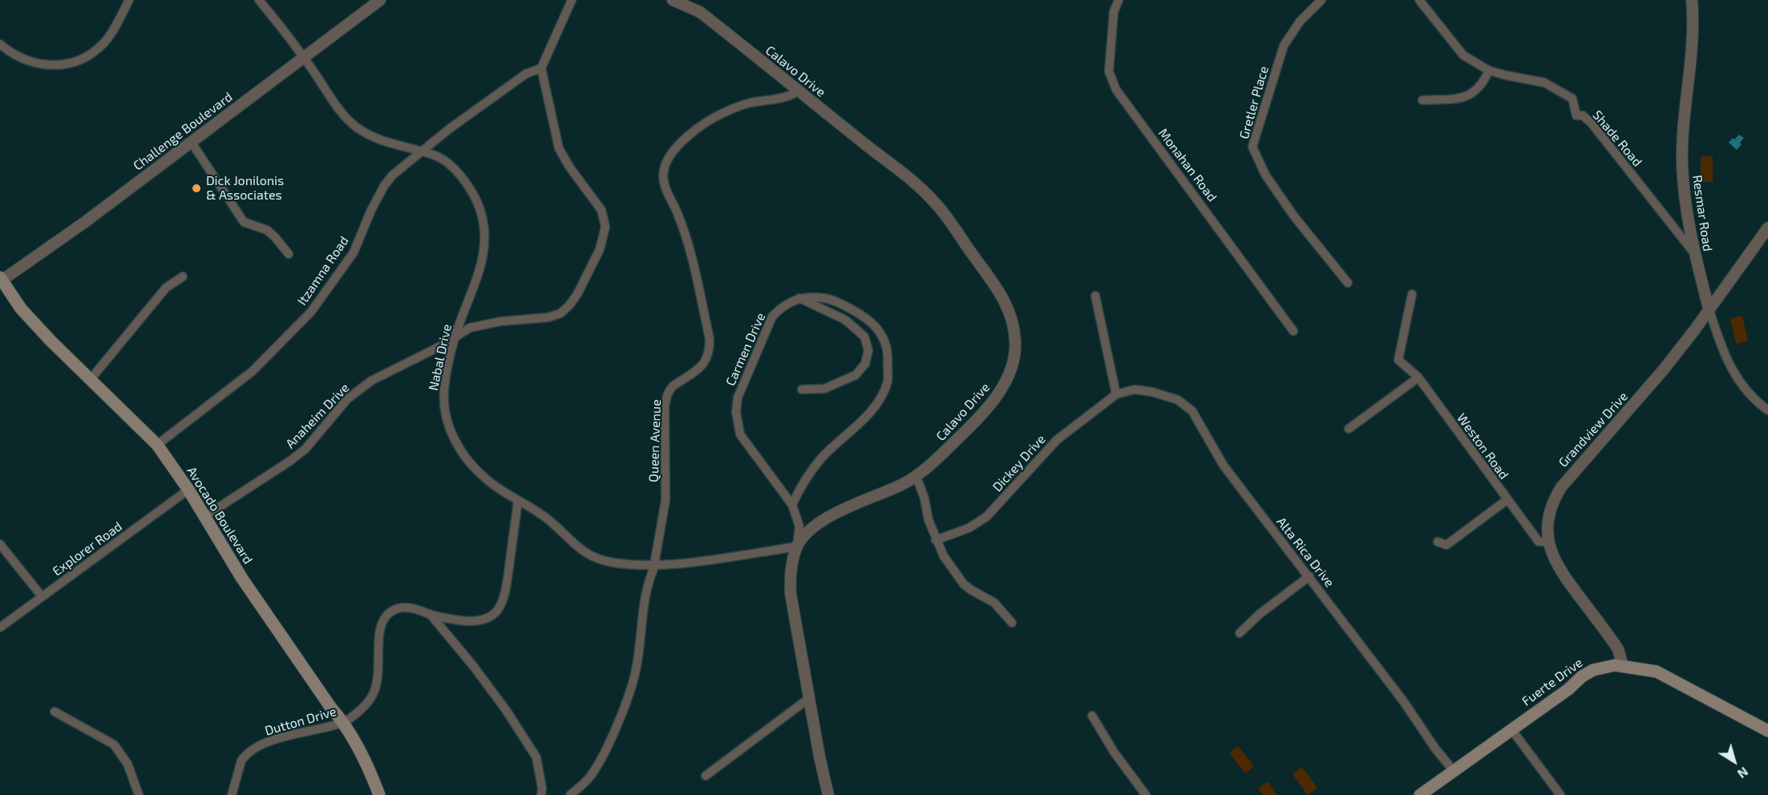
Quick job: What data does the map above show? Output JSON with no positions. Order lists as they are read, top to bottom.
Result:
{
  "streets": {
    "main road": ["Avocado Boulevard", "Fuerte Drive"],
    "street": [
      "Calavo Drive",
      "Gretler Place",
      "Challenge Boulevard",
      "Shade Road",
      "Monahan Road",
      "Resmar Road",
      "Itzamna Road",
      "Carmen Drive",
      "Nabal Drive",
      "Anaheim Drive",
      "Grandview Drive",
      "Queen Avenue",
      "Weston Road",
      "Dickey Drive",
      "Explorer Road",
      "Alta Rica Drive",
      "Dutton Drive"
    ]
  },
  "crossings": [
    ["Calavo Drive", "Carmen Drive"],
    ["Calavo Drive", "Nabal Drive"],
    ["Calavo Drive", "Queen Avenue"],
    ["Challenge Boulevard", "Nabal Drive"],
    ["Challenge Boulevard", "Avocado Boulevard"],
    ["Shade Road", "Resmar Road"],
    ["Resmar Road", "Grandview Drive"],
    ["Itzamna Road", "Nabal Drive"],
    ["Itzamna Road", "Anaheim Drive"],
    ["Itzamna Road", "Avocado Boulevard"],
    ["Carmen Drive", "Nabal Drive"],
    ["Nabal Drive", "Anaheim Drive"],
    ["Nabal Drive", "Queen Avenue"],
    ["Nabal Drive", "Dutton Drive"],
    ["Anaheim Drive", "Avocado Boulevard"],
    ["Grandview Drive", "Weston Road"],
    ["Grandview Drive", "Fuerte Drive"],
    ["Dickey Drive", "Alta Rica Drive"],
    ["Avocado Boulevard", "Explorer Road"],
    ["Avocado Boulevard", "Dutton Drive"],
    ["Alta Rica Drive", "Fuerte Drive"]
  ],
  "places": ["Dick Jonilonis & Associates"],
  "north": "bottom right"
}
